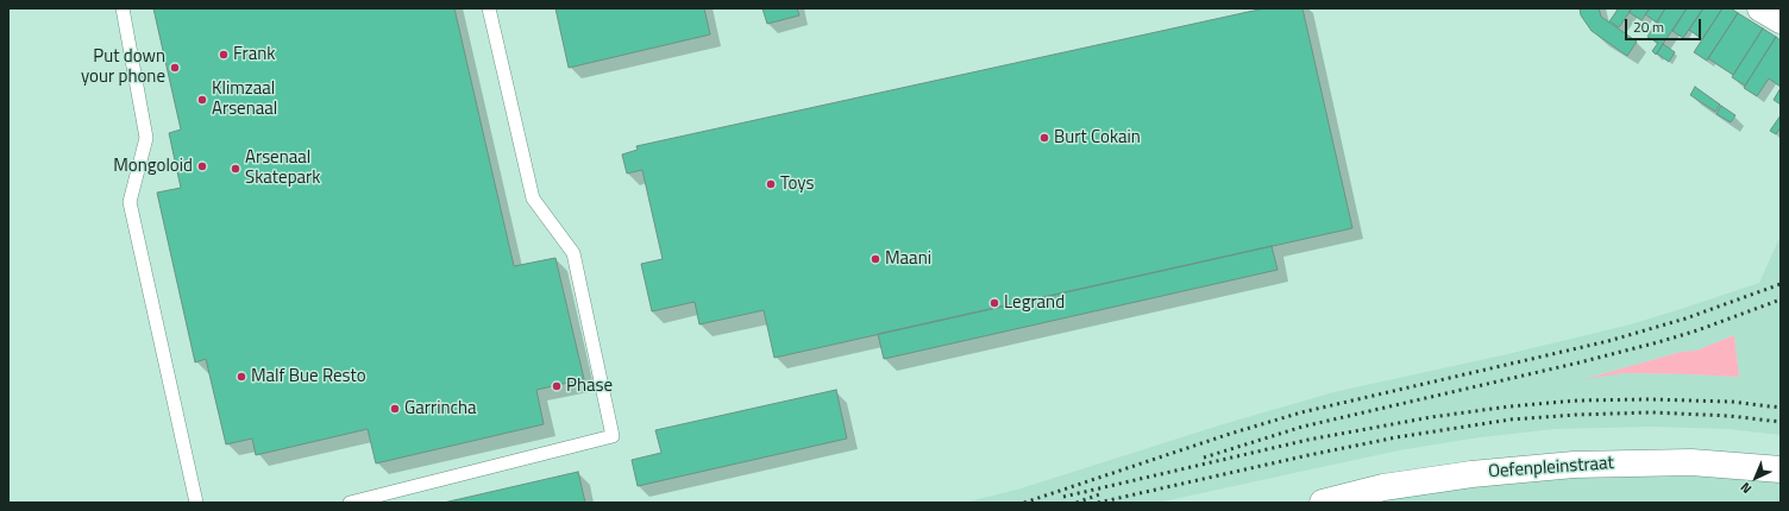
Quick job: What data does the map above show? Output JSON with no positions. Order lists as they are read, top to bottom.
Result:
{
  "streets": {
    "street": ["Oefenpleinstraat"]
  },
  "places": [
    "Frank",
    "Put down your phone",
    "Klimzaal Arsenaal",
    "Burt Cokain",
    "Mongoloid",
    "Arsenaal Skatepark",
    "Toys",
    "Maani",
    "Legrand",
    "Malf Bue Resto",
    "Phase",
    "Garrincha"
  ],
  "scale_bar": "20 m",
  "north": "bottom left"
}
